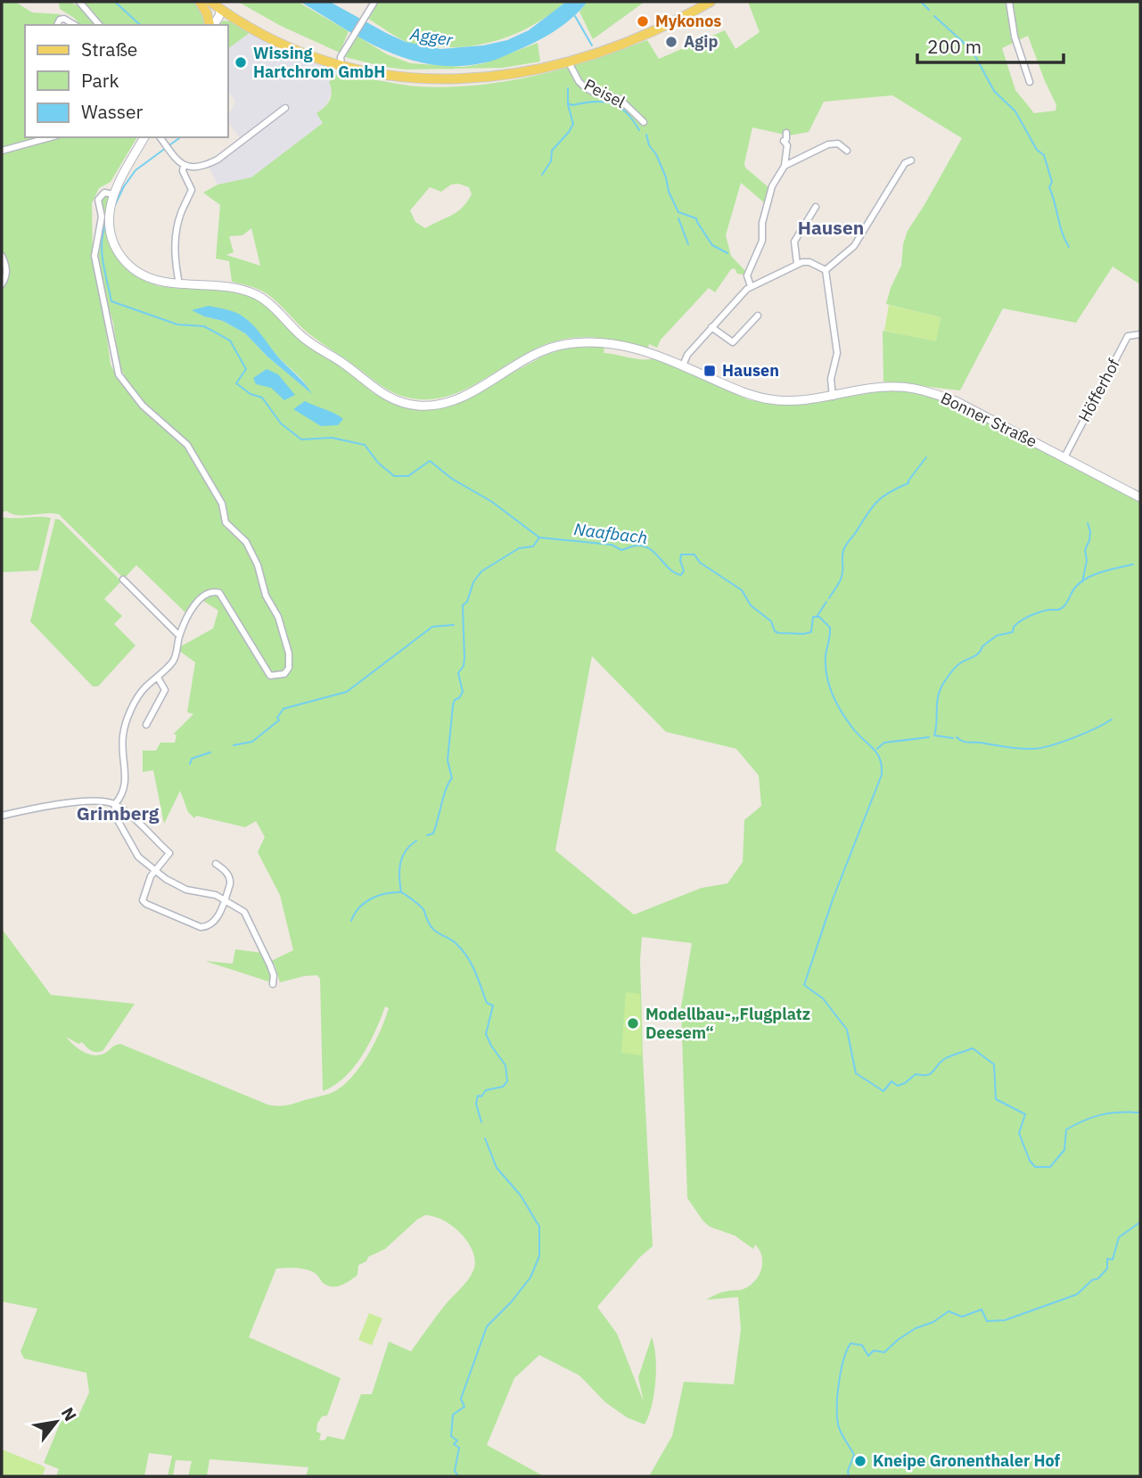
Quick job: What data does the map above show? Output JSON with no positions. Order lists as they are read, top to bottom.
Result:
{
  "streets": {
    "street": ["Peisel", "Höfferhof", "Bonner Straße"]
  },
  "crossings": [
    ["Höfferhof", "Bonner Straße"]
  ],
  "districts": ["Hausen", "Grimberg"],
  "water": ["Agger", "Naafbach"],
  "places": {
    "other": [
      "Mykonos",
      "Agip",
      "Wissing Hartchrom GmbH",
      "Modellbau-„Flugplatz Deesem“",
      "Kneipe Gronenthaler Hof"
    ],
    "transit": ["Hausen"]
  },
  "legend": ["Straße", "Park", "Wasser"],
  "scale_bar": "200 m",
  "north": "top right"
}
